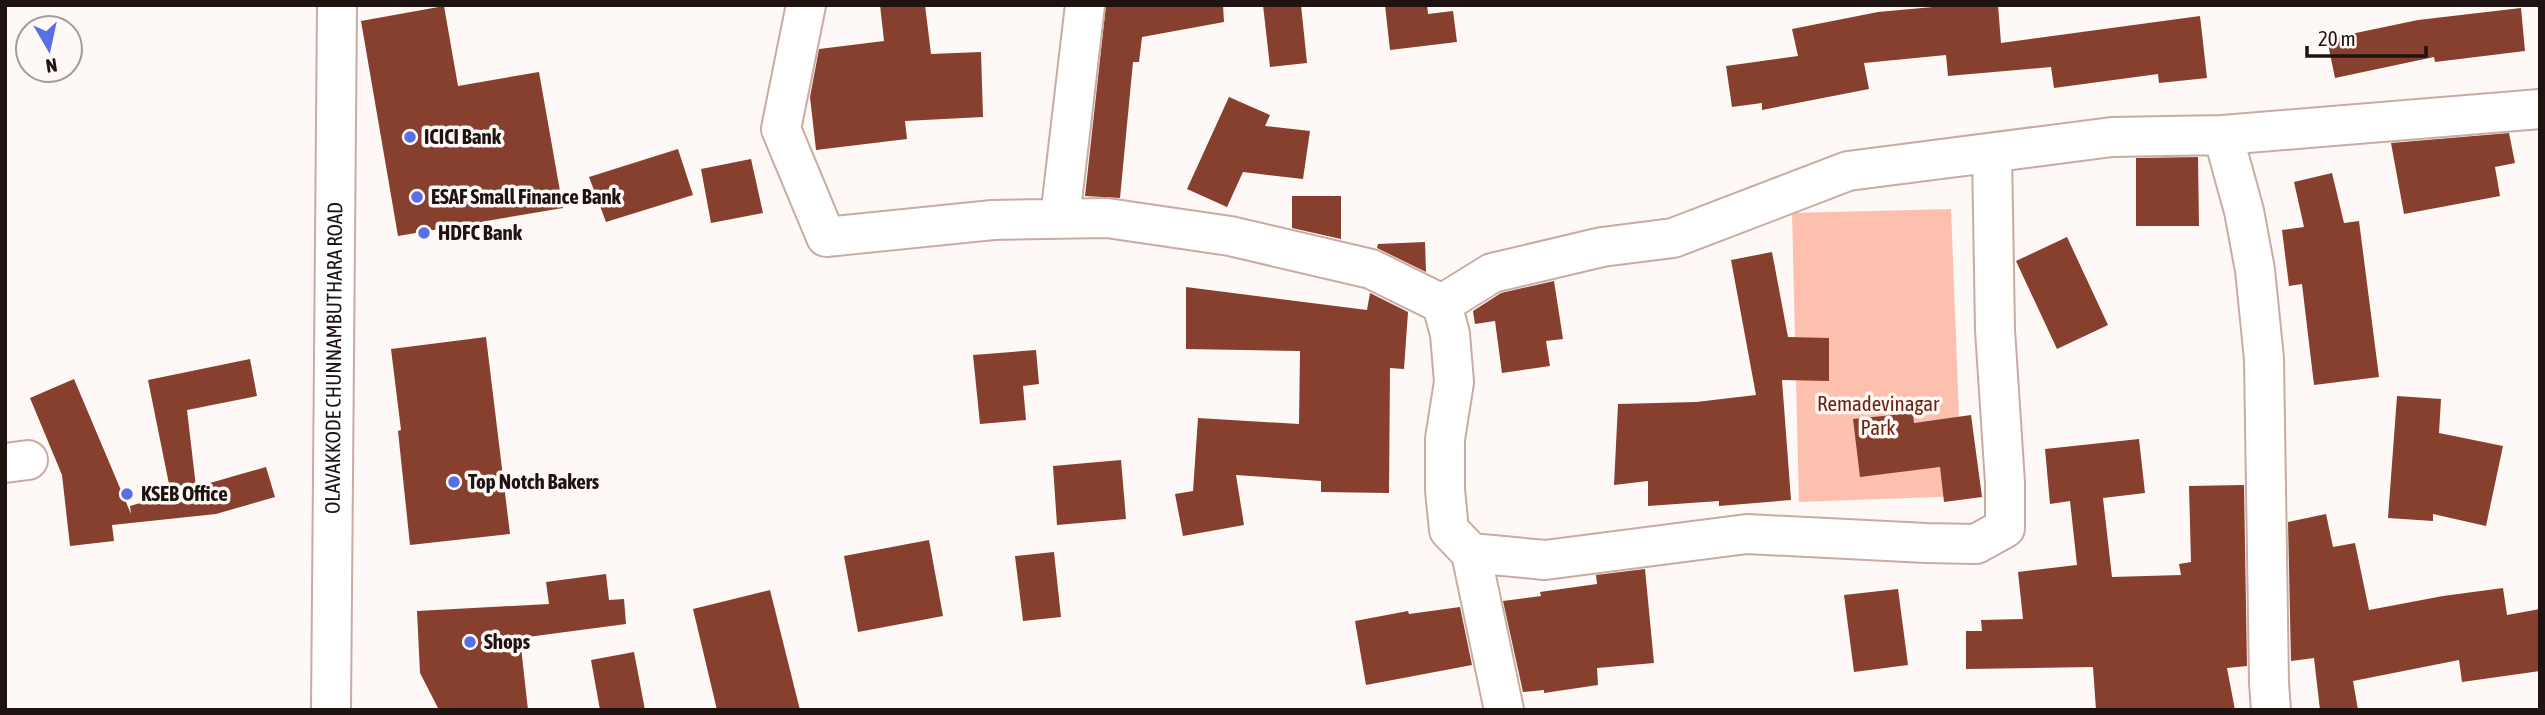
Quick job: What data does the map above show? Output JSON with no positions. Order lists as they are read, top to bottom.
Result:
{
  "streets": {
    "street": ["OLAVAKKODE CHUNNAMBUTHARA ROAD"]
  },
  "parks": ["Remadevinagar Park"],
  "places": [
    "ICICI Bank",
    "ESAF Small Finance Bank",
    "HDFC Bank",
    "Top Notch Bakers",
    "KSEB Office",
    "Shops"
  ],
  "scale_bar": "20 m",
  "north": "bottom"
}
